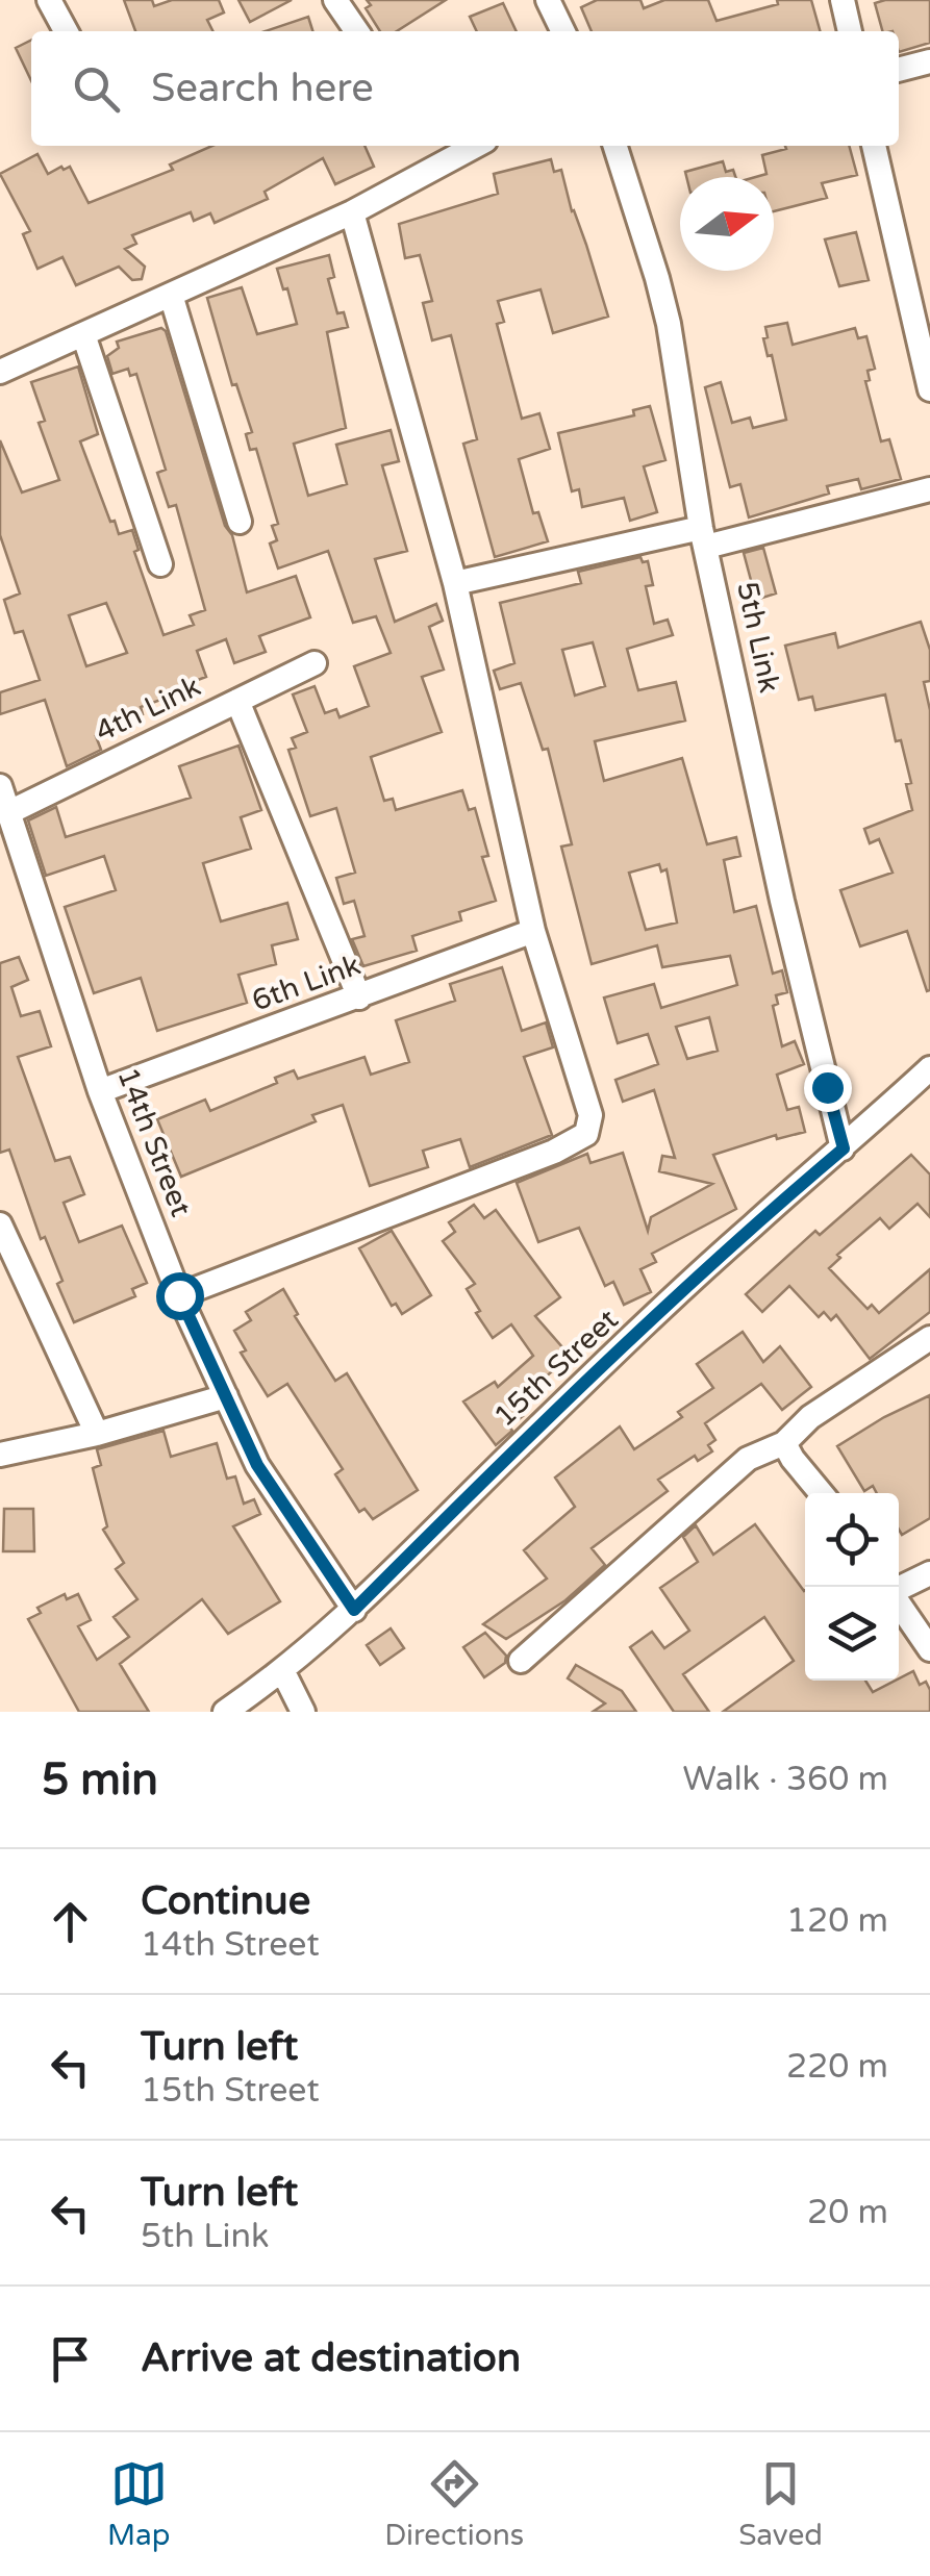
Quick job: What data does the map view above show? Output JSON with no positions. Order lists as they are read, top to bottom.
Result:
{
  "streets": {
    "street": [
      "5th Link",
      "4th Link",
      "6th Link",
      "14th Street",
      "15th Street"
    ]
  },
  "crossings": [
    ["5th Link", "15th Street"],
    ["4th Link", "14th Street"],
    ["6th Link", "14th Street"],
    ["14th Street", "15th Street"]
  ],
  "north": "right",
  "page": {
    "search": "Search here",
    "heading": ["5 min", "Walk · 360 m"],
    "list": [
      ["Continue", "14th Street", "120 m"],
      ["Turn left", "15th Street", "220 m"],
      ["Turn left", "5th Link", "20 m"],
      "Arrive at destination"
    ],
    "nav": ["Map", "Directions", "Saved"]
  }
}
